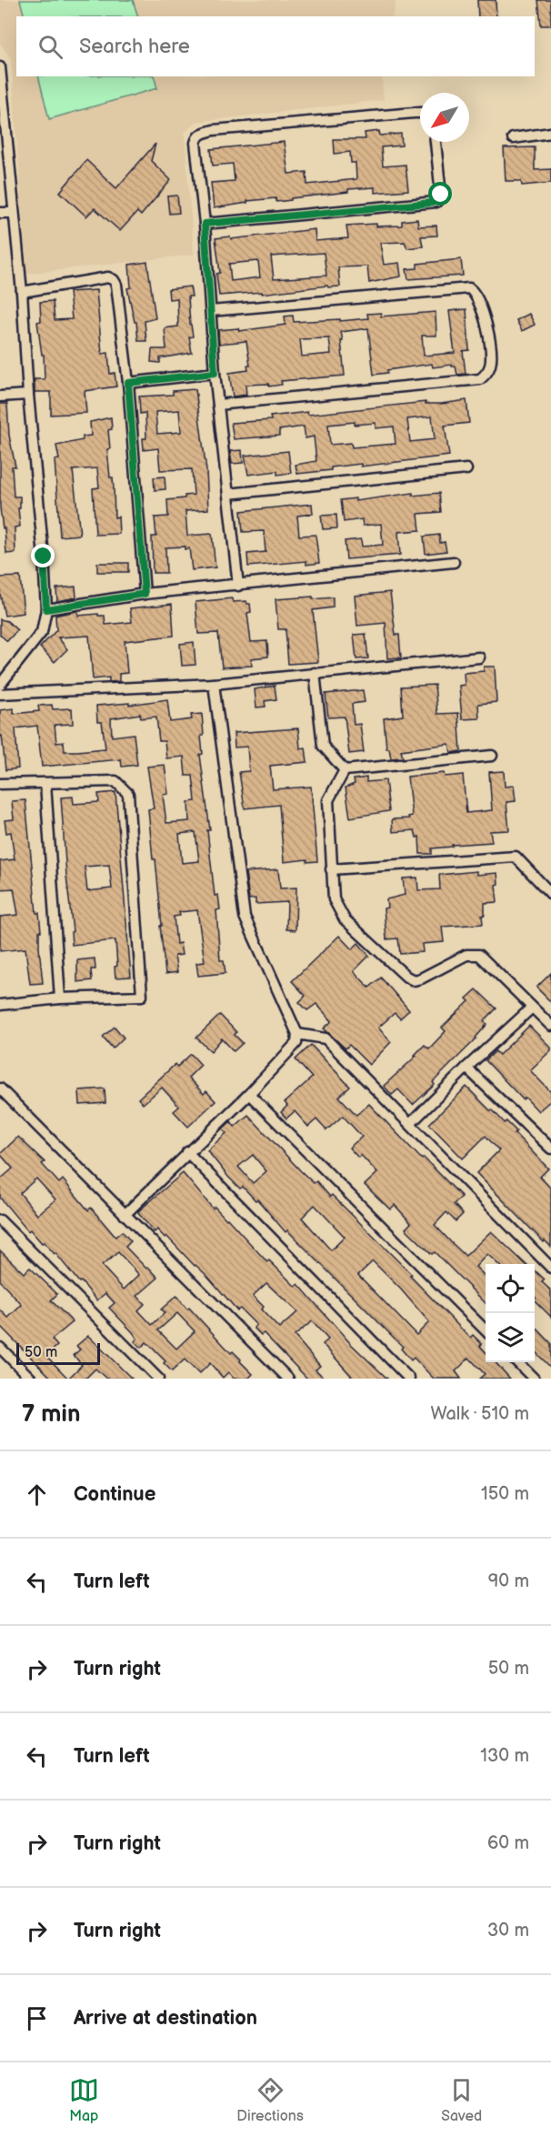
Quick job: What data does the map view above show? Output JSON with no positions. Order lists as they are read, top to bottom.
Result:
{
  "scale_bar": "50 m",
  "north": "bottom left",
  "page": {
    "search": "Search here",
    "scale": "50 m",
    "heading": ["7 min", "Walk · 510 m"],
    "list": [
      ["Continue", "150 m"],
      ["Turn left", "90 m"],
      ["Turn right", "50 m"],
      ["Turn left", "130 m"],
      ["Turn right", "60 m"],
      ["Turn right", "30 m"],
      "Arrive at destination"
    ],
    "nav": ["Map", "Directions", "Saved"]
  }
}
